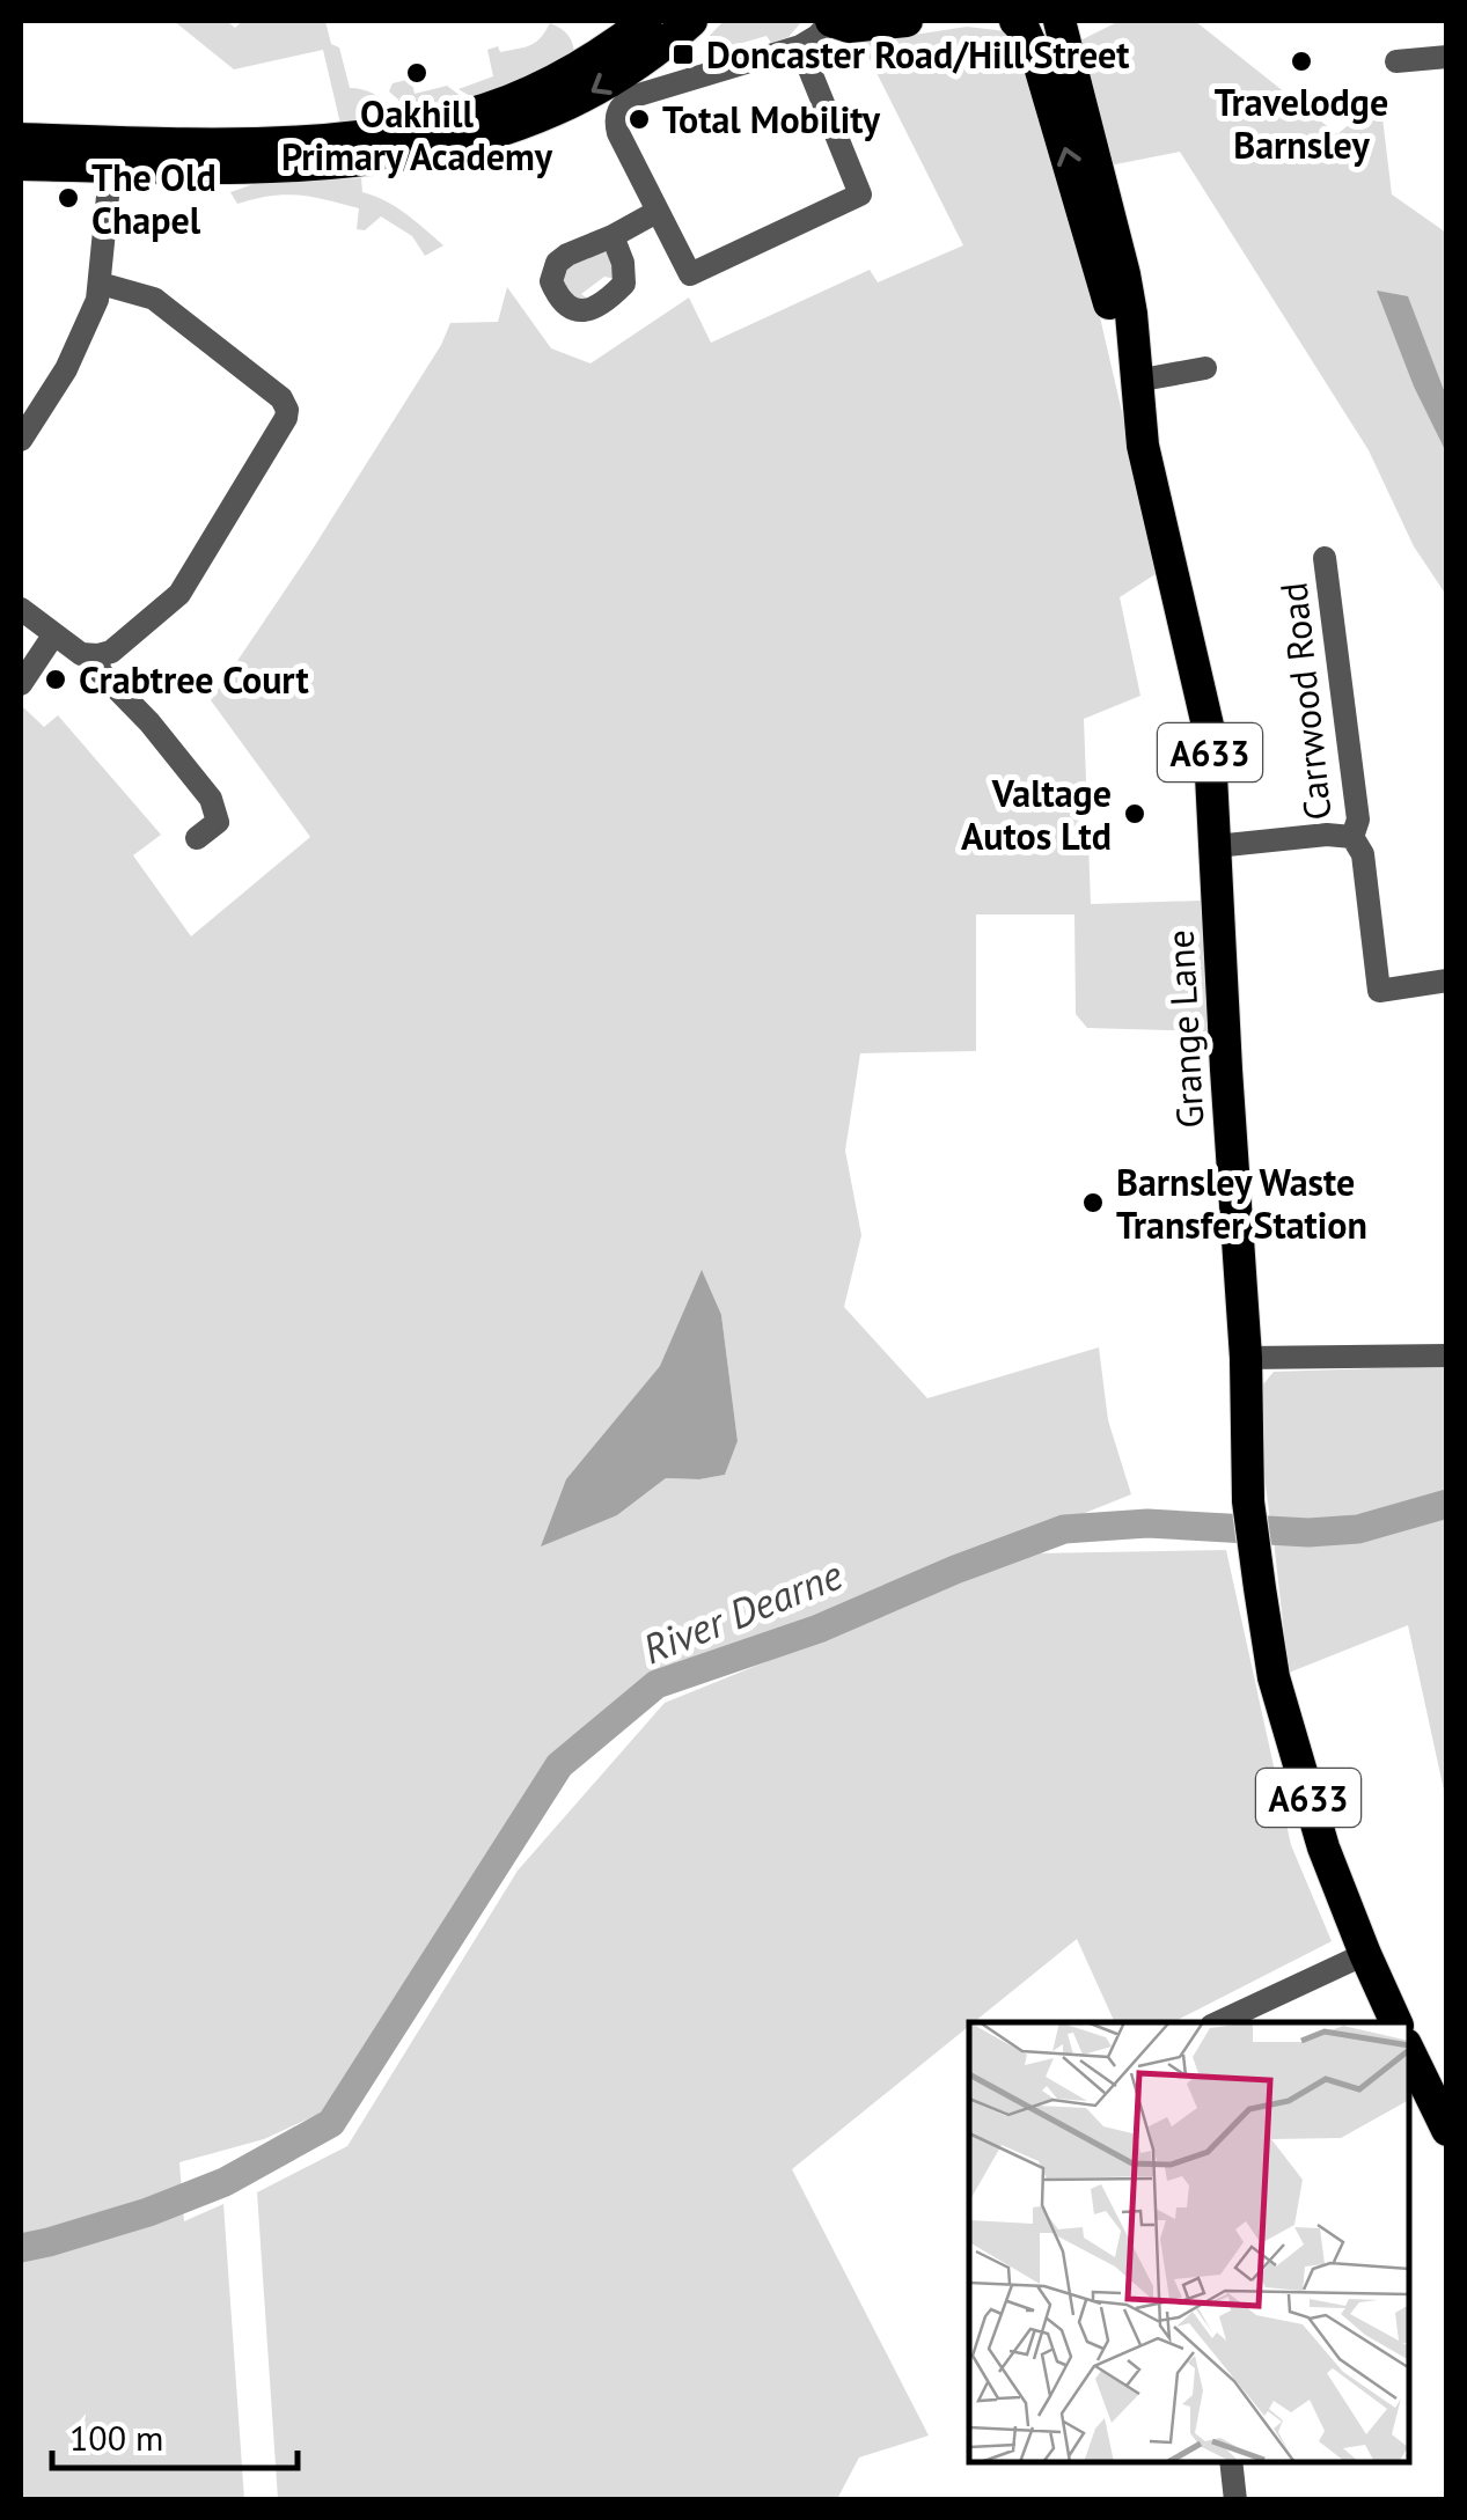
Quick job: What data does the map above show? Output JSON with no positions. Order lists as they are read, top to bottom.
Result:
{
  "streets": {
    "highway": ["A633", "Grange Lane"],
    "street": ["Carrwood Road"]
  },
  "crossings": [
    ["Carrwood Road", "Grange Lane"],
    ["A633", "Grange Lane"]
  ],
  "water": ["River Dearne"],
  "places": {
    "transit": ["Doncaster Road/Hill Street"],
    "other": [
      "Travelodge Barnsley",
      "Oakhill Primary Academy",
      "Total Mobility",
      "The Old Chapel",
      "Crabtree Court",
      "Valtage Autos Ltd",
      "Barnsley Waste Transfer Station"
    ]
  },
  "scale_bar": "100 m"
}
